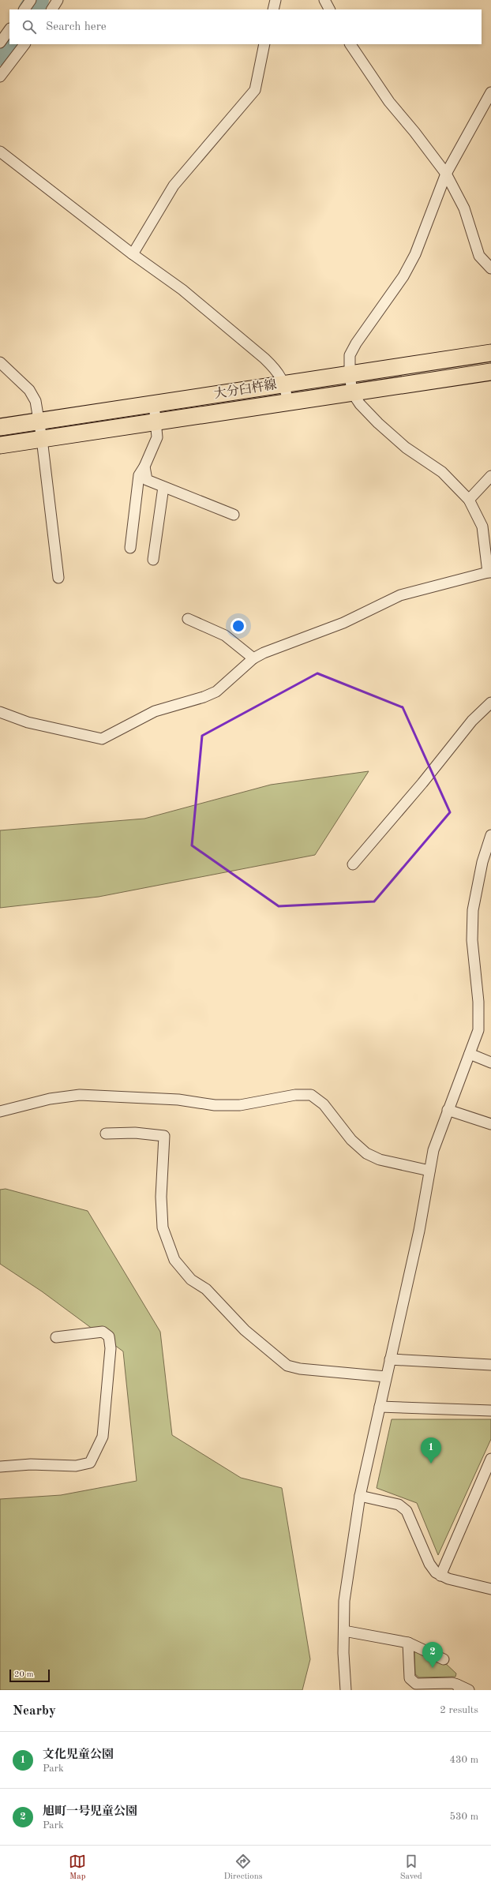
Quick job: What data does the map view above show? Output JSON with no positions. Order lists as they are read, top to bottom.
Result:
{
  "streets": {
    "main road": ["大分臼杵線"]
  },
  "scale_bar": "20 m",
  "page": {
    "search": "Search here",
    "pins": ["1", "2"],
    "scale": "20 m",
    "heading": ["Nearby", "2 results"],
    "list": [
      {
        "mark": "1",
        "name": "文化児童公園",
        "note": "Park",
        "value": "430 m"
      },
      {
        "mark": "2",
        "name": "旭町一号児童公園",
        "note": "Park",
        "value": "530 m"
      }
    ],
    "nav": ["Map", "Directions", "Saved"]
  }
}
